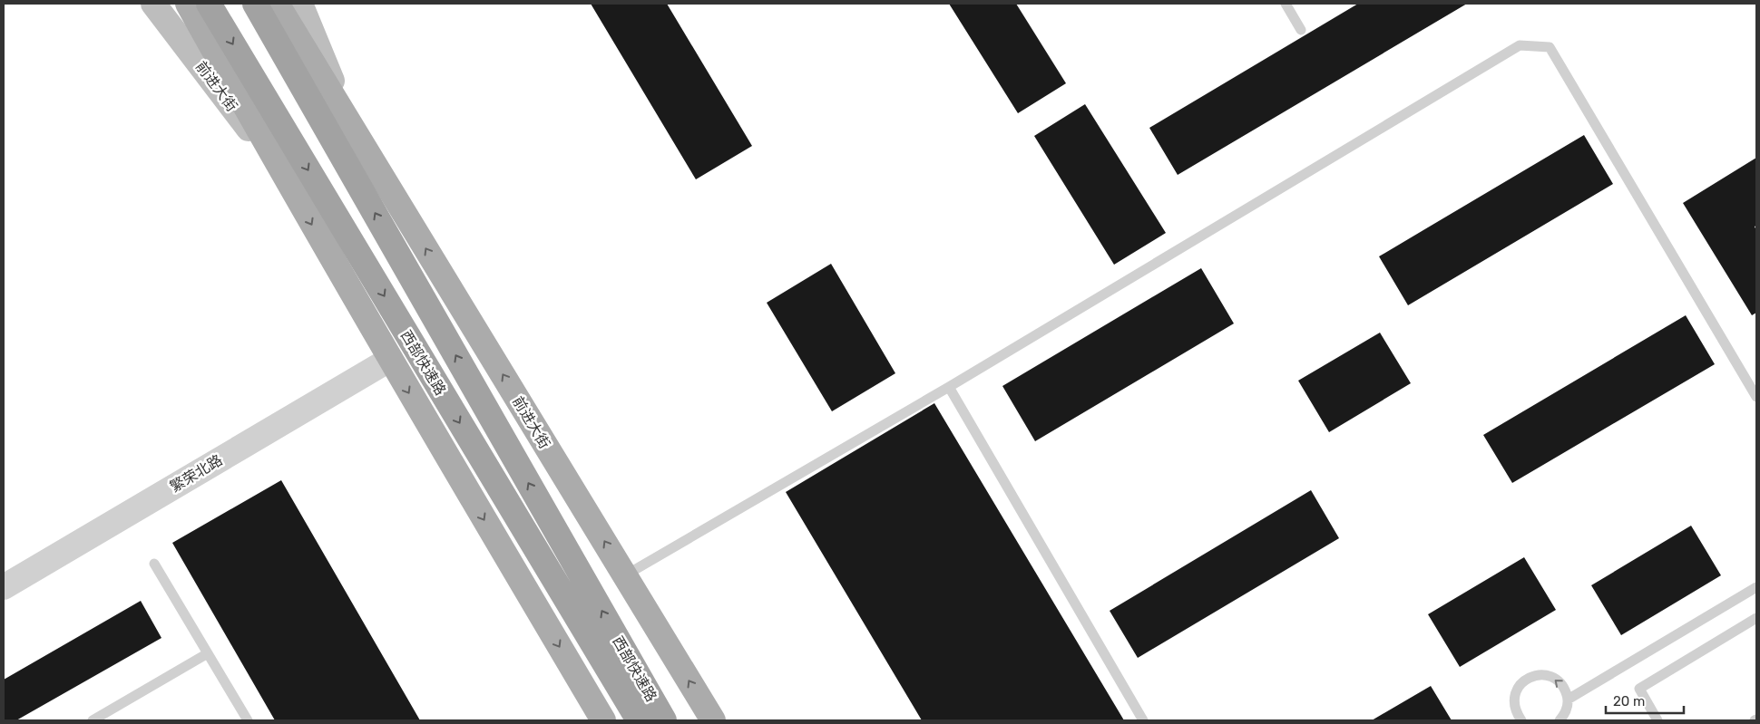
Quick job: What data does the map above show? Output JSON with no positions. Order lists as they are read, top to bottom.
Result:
{
  "streets": {
    "highway": ["西部快速路"],
    "main road": ["前进大街"],
    "street": ["繁荣北路"]
  },
  "crossings": [
    ["前进大街", "繁荣北路"]
  ],
  "scale_bar": "20 m"
}
